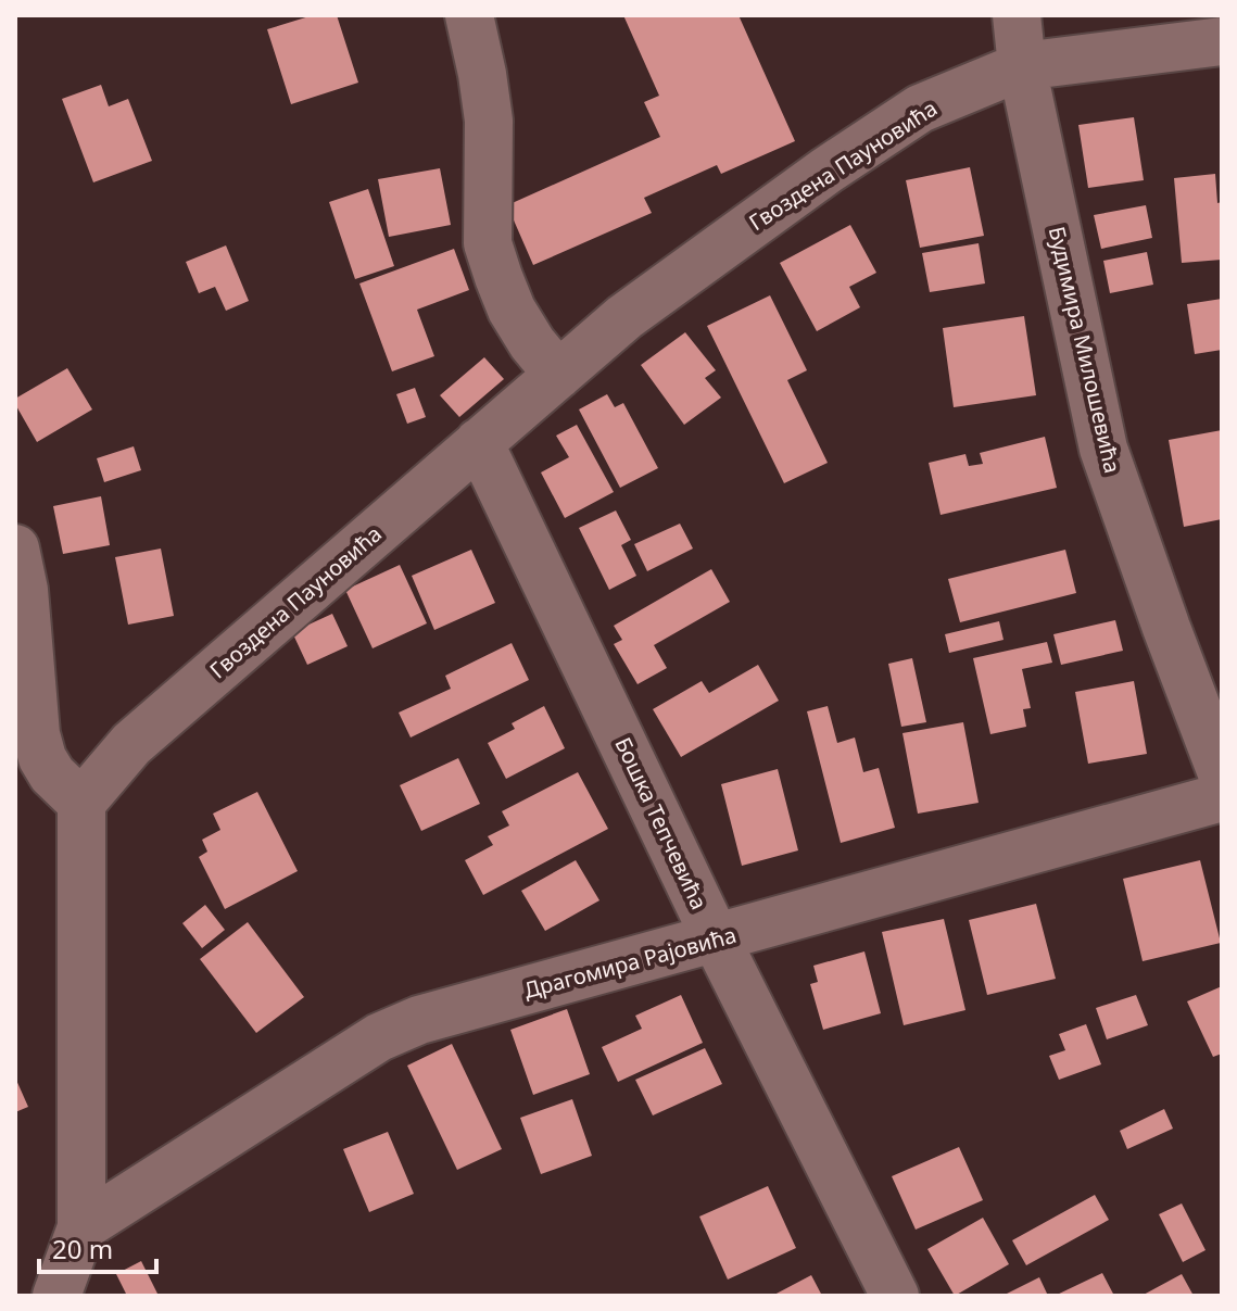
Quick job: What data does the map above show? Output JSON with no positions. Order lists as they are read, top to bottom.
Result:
{
  "streets": {
    "street": [
      "Гвоздена Пауновића",
      "Будимира Милошевића",
      "Бошка Тепчевића",
      "Драгомира Рајовића"
    ]
  },
  "crossings": [
    ["Гвоздена Пауновића", "Будимира Милошевића"],
    ["Гвоздена Пауновића", "Бошка Тепчевића"],
    ["Бошка Тепчевића", "Драгомира Рајовића"]
  ],
  "scale_bar": "20 m"
}
